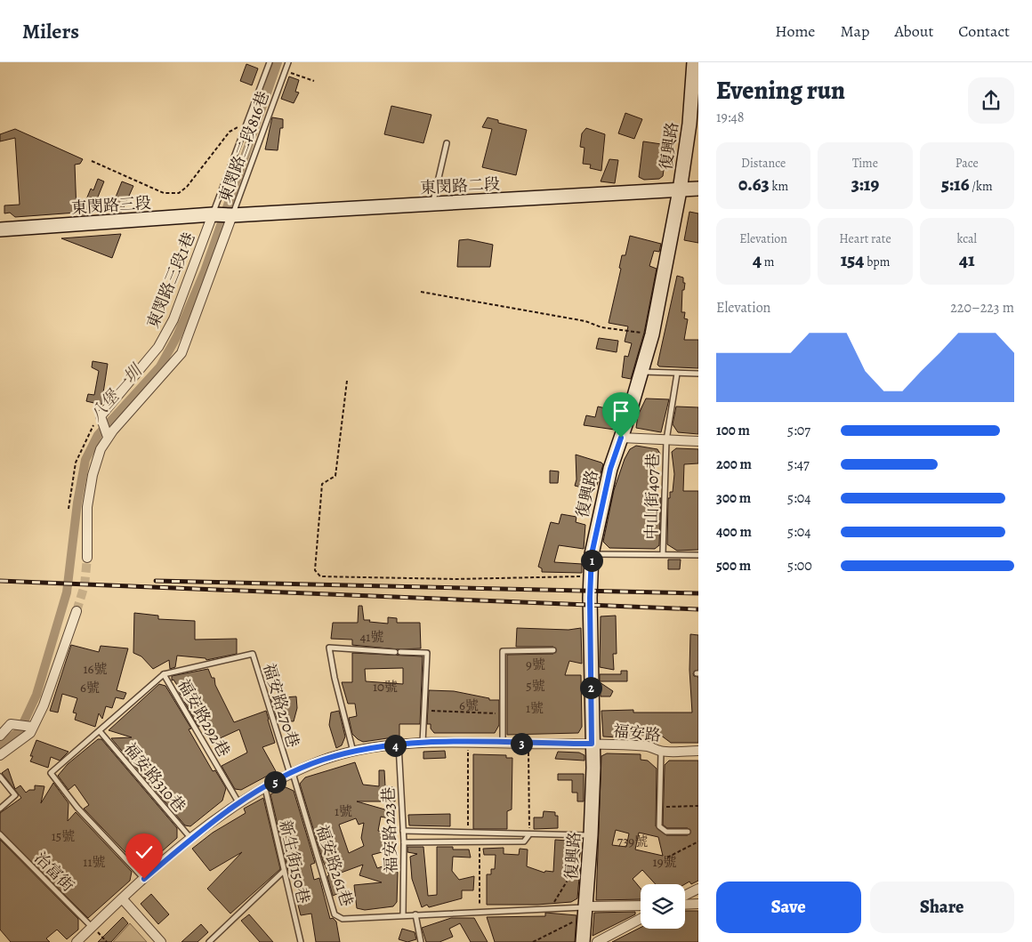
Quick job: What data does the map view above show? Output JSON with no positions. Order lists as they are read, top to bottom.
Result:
{
  "streets": {
    "street": [
      "復興路",
      "東閔路二段",
      "東閔路三段",
      "東閔路三段1巷",
      "福安路"
    ],
    "lane": [
      "東閔路二段816巷",
      "中山街407巷",
      "福安路270巷",
      "福安路292巷",
      "福安路310巷",
      "福安路223巷",
      "新生街150巷",
      "福安路261巷",
      "治富街"
    ]
  },
  "crossings": [
    ["復興路", "東閔路二段"],
    ["復興路", "福安路"],
    ["復興路", "福安路261巷"],
    ["東閔路二段816巷", "東閔路二段"],
    ["東閔路二段816巷", "東閔路三段"],
    ["東閔路二段816巷", "東閔路三段1巷"],
    ["東閔路二段", "東閔路三段"],
    ["東閔路二段", "東閔路三段1巷"],
    ["東閔路三段", "東閔路三段1巷"],
    ["福安路270巷", "福安路292巷"],
    ["福安路270巷", "福安路"],
    ["福安路270巷", "福安路261巷"],
    ["福安路292巷", "福安路"],
    ["福安路292巷", "福安路310巷"],
    ["福安路", "福安路310巷"],
    ["福安路", "福安路223巷"],
    ["福安路", "新生街150巷"],
    ["福安路", "福安路261巷"],
    ["福安路", "治富街"],
    ["福安路223巷", "福安路261巷"]
  ],
  "water": ["八堡一圳"],
  "house_numbers": [
    "41號",
    "9號",
    "16號",
    "5號",
    "10號",
    "6號",
    "6號",
    "1號",
    "1號",
    "15號",
    "739號",
    "11號",
    "19號"
  ],
  "page": {
    "header": "Milers",
    "nav": [
      "Home",
      "Map",
      "About",
      "Contact"
    ],
    "heading": ["Evening run", "19:48"],
    "stats": [
      ["Distance", "0.63 km"],
      ["Time", "3:19"],
      ["Pace", "5:16 /km"],
      ["Elevation", "4 m"],
      ["Heart rate", "154 bpm"],
      ["kcal", "41"]
    ],
    "chart": ["Elevation", "220–223 m"],
    "list": [
      {
        "name": "100 m",
        "note": "5:07"
      },
      {
        "name": "200 m",
        "note": "5:47"
      },
      {
        "name": "300 m",
        "note": "5:04"
      },
      {
        "name": "400 m",
        "note": "5:04"
      },
      {
        "name": "500 m",
        "note": "5:00"
      }
    ],
    "pins": [
      "1",
      "2",
      "3",
      "4",
      "5"
    ],
    "buttons": ["Save", "Share"]
  }
}
